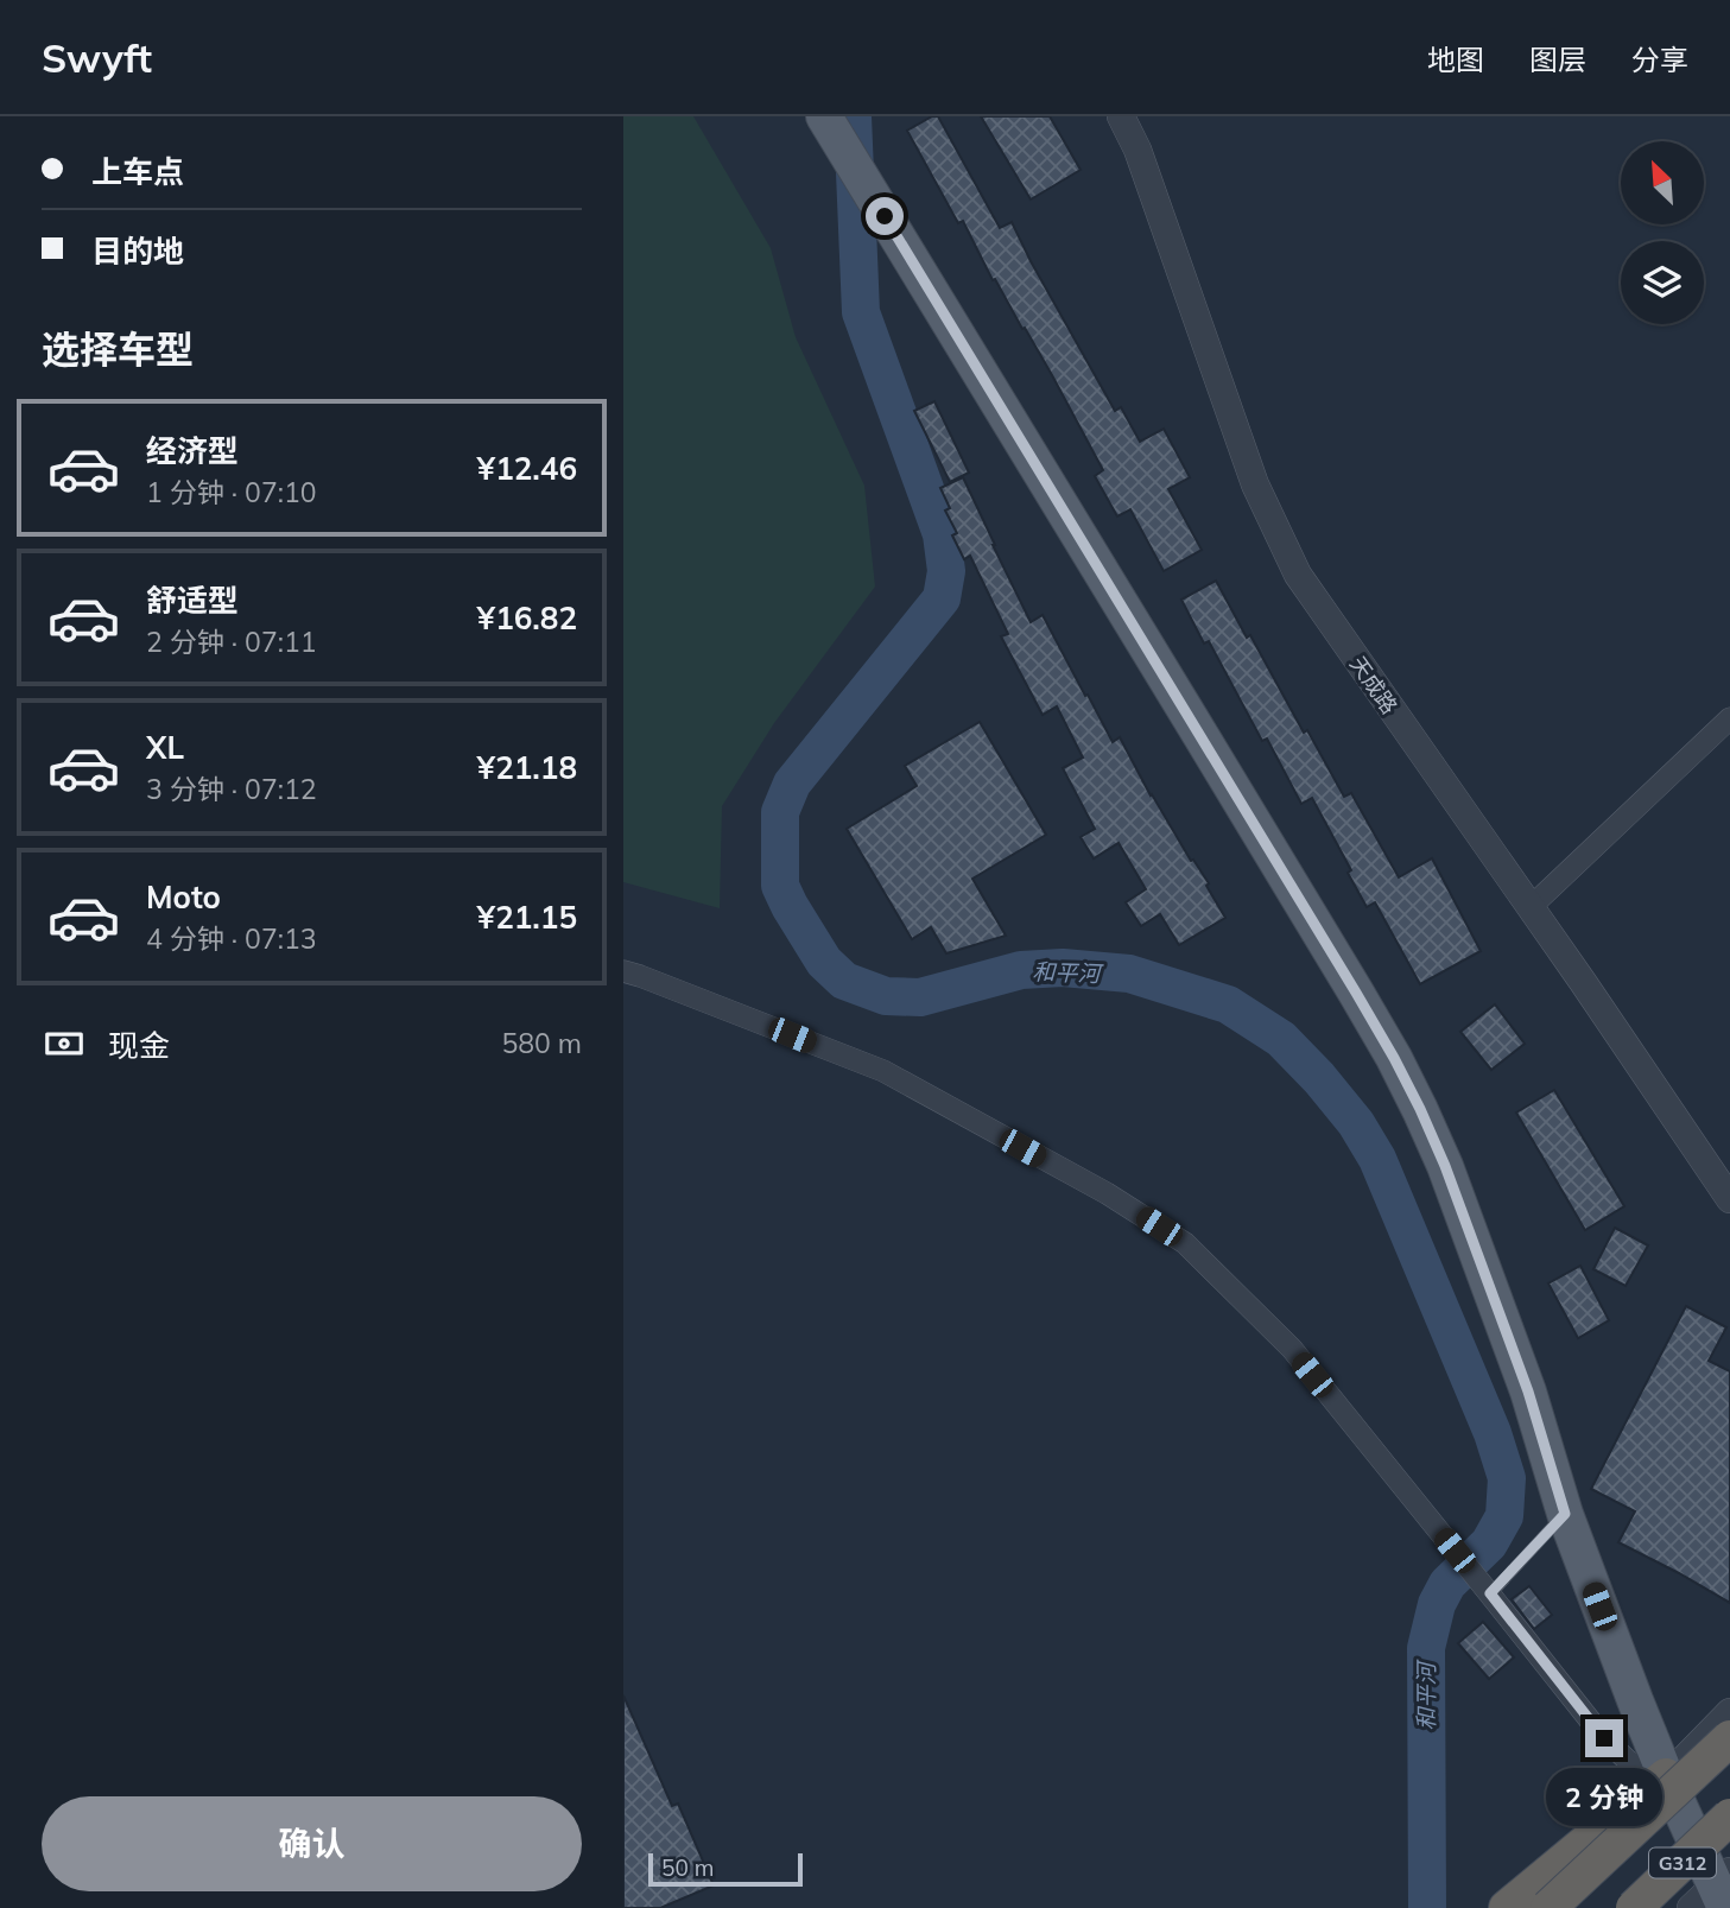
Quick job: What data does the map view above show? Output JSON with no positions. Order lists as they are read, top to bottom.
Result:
{
  "streets": {
    "highway": ["G312"],
    "street": ["天成路"]
  },
  "water": ["和平河"],
  "scale_bar": "50 m",
  "north": "top left",
  "page": {
    "header": "Swyft",
    "nav": ["地图", "图层", "分享"],
    "banner": ["上车点", "目的地"],
    "heading": "选择车型",
    "list": [
      {
        "name": "经济型",
        "note": "1 分钟 · 07:10",
        "value": "¥12.46"
      },
      {
        "name": "舒适型",
        "note": "2 分钟 · 07:11",
        "value": "¥16.82"
      },
      {
        "name": "XL",
        "note": "3 分钟 · 07:12",
        "value": "¥21.18"
      },
      {
        "name": "Moto",
        "note": "4 分钟 · 07:13",
        "value": "¥21.15"
      }
    ],
    "pay": ["现金", "580 m"],
    "bubble": "2 分钟",
    "buttons": "确认",
    "scale": "50 m"
  }
}
